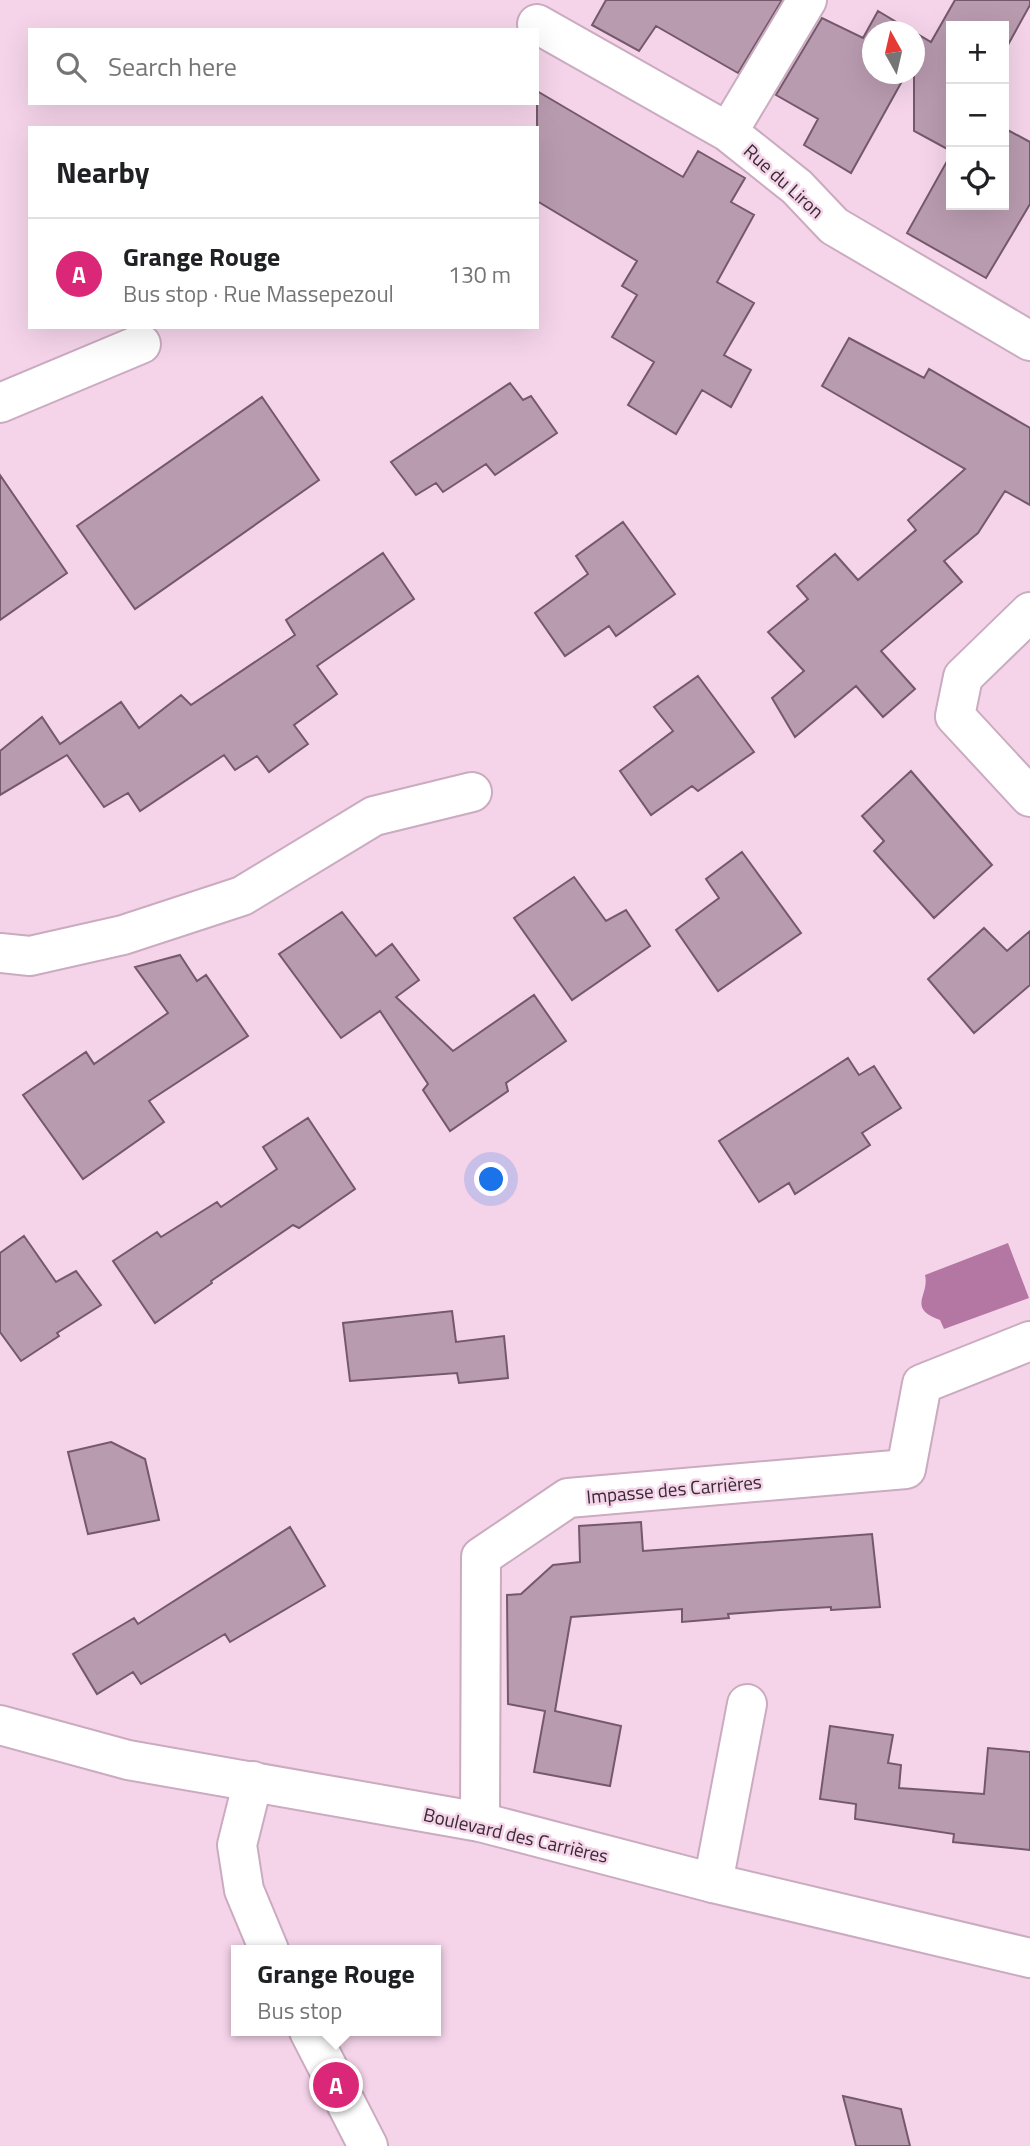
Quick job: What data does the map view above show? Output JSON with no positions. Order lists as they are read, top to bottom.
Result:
{
  "streets": {
    "street": ["Rue du Liron", "Impasse des Carrières", "Boulevard des Carrières"]
  },
  "crossings": [
    ["Impasse des Carrières", "Boulevard des Carrières"]
  ],
  "north": "top",
  "page": {
    "map_buttons": ["+", "−"],
    "search": "Search here",
    "heading": "Nearby",
    "list": [
      {
        "mark": "A",
        "name": "Grange Rouge",
        "note": "Bus stop · Rue Massepezoul",
        "value": "130 m"
      }
    ],
    "popup": ["Grange Rouge", "Bus stop"],
    "pins": "A"
  }
}
